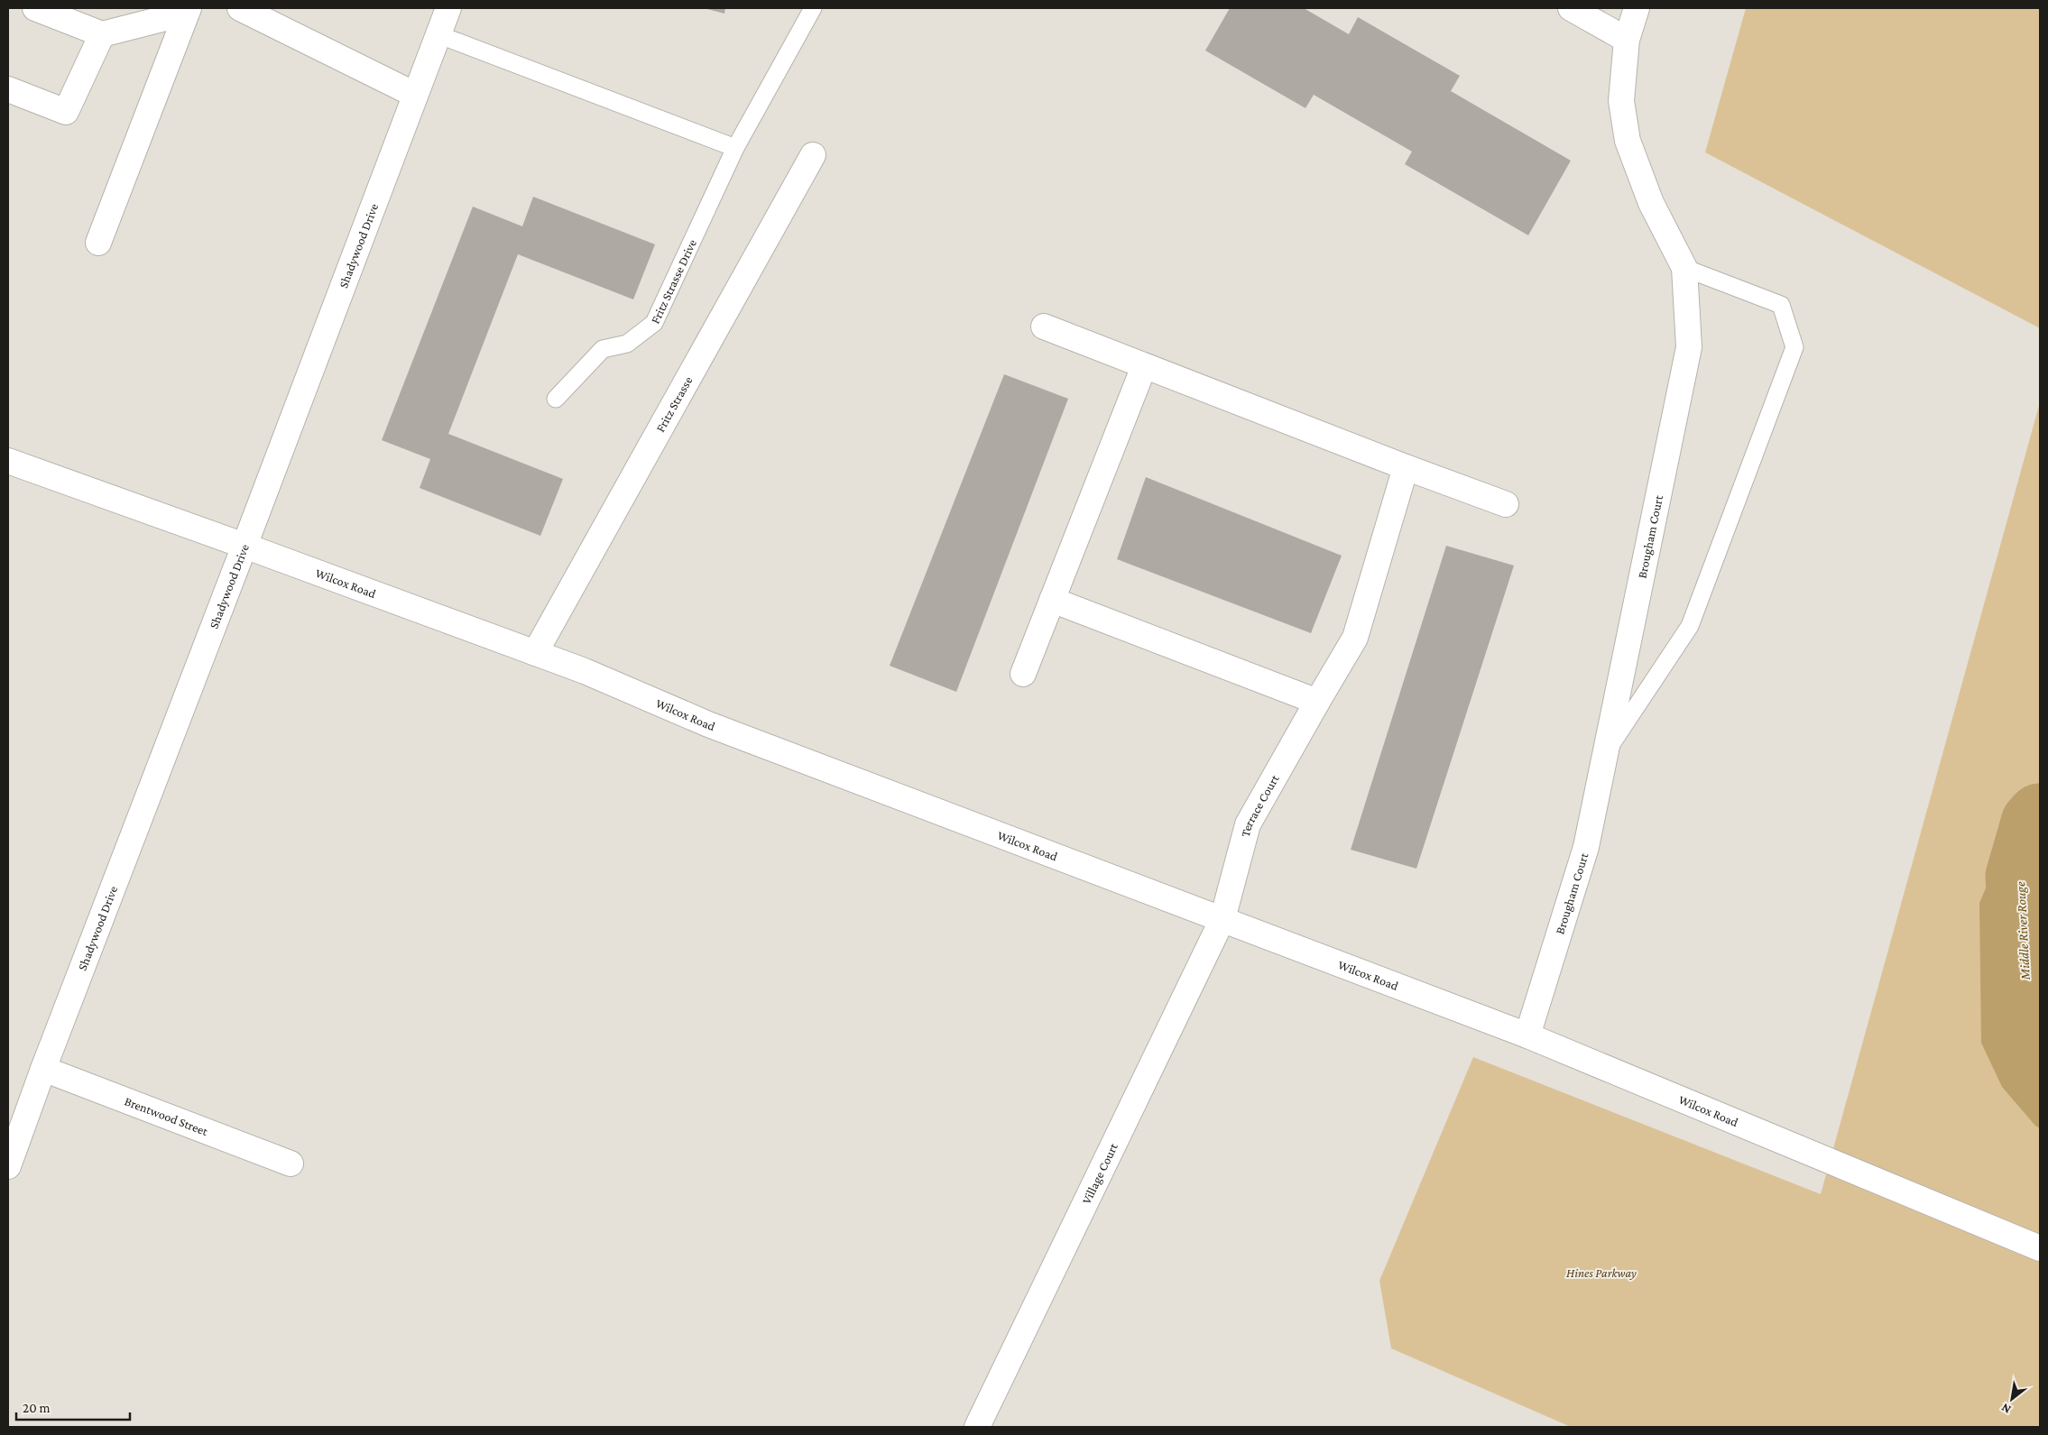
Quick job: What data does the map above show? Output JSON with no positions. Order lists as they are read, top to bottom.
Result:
{
  "streets": {
    "street": [
      "Shadywood Drive",
      "Fritz Strasse",
      "Brougham Court",
      "Wilcox Road",
      "Terrace Court",
      "Brentwood Street",
      "Village Court"
    ],
    "lane": ["Fritz Strasse Drive"]
  },
  "crossings": [
    ["Shadywood Drive", "Wilcox Road"],
    ["Shadywood Drive", "Brentwood Street"],
    ["Fritz Strasse", "Wilcox Road"],
    ["Brougham Court", "Wilcox Road"],
    ["Wilcox Road", "Terrace Court"],
    ["Wilcox Road", "Village Court"],
    ["Terrace Court", "Village Court"]
  ],
  "water": ["Middle River Rouge"],
  "parks": ["Hines Parkway"],
  "scale_bar": "20 m",
  "north": "bottom left"
}
